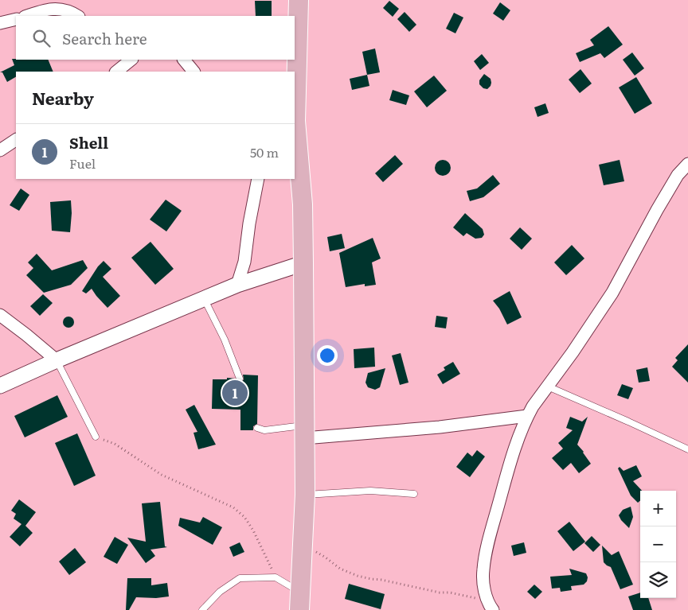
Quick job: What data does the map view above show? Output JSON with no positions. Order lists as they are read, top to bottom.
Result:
{
  "page": {
    "search": "Search here",
    "heading": "Nearby",
    "list": [
      {
        "mark": "1",
        "name": "Shell",
        "note": "Fuel",
        "value": "50 m"
      }
    ],
    "pins": "1",
    "map_buttons": ["+", "−"]
  }
}
